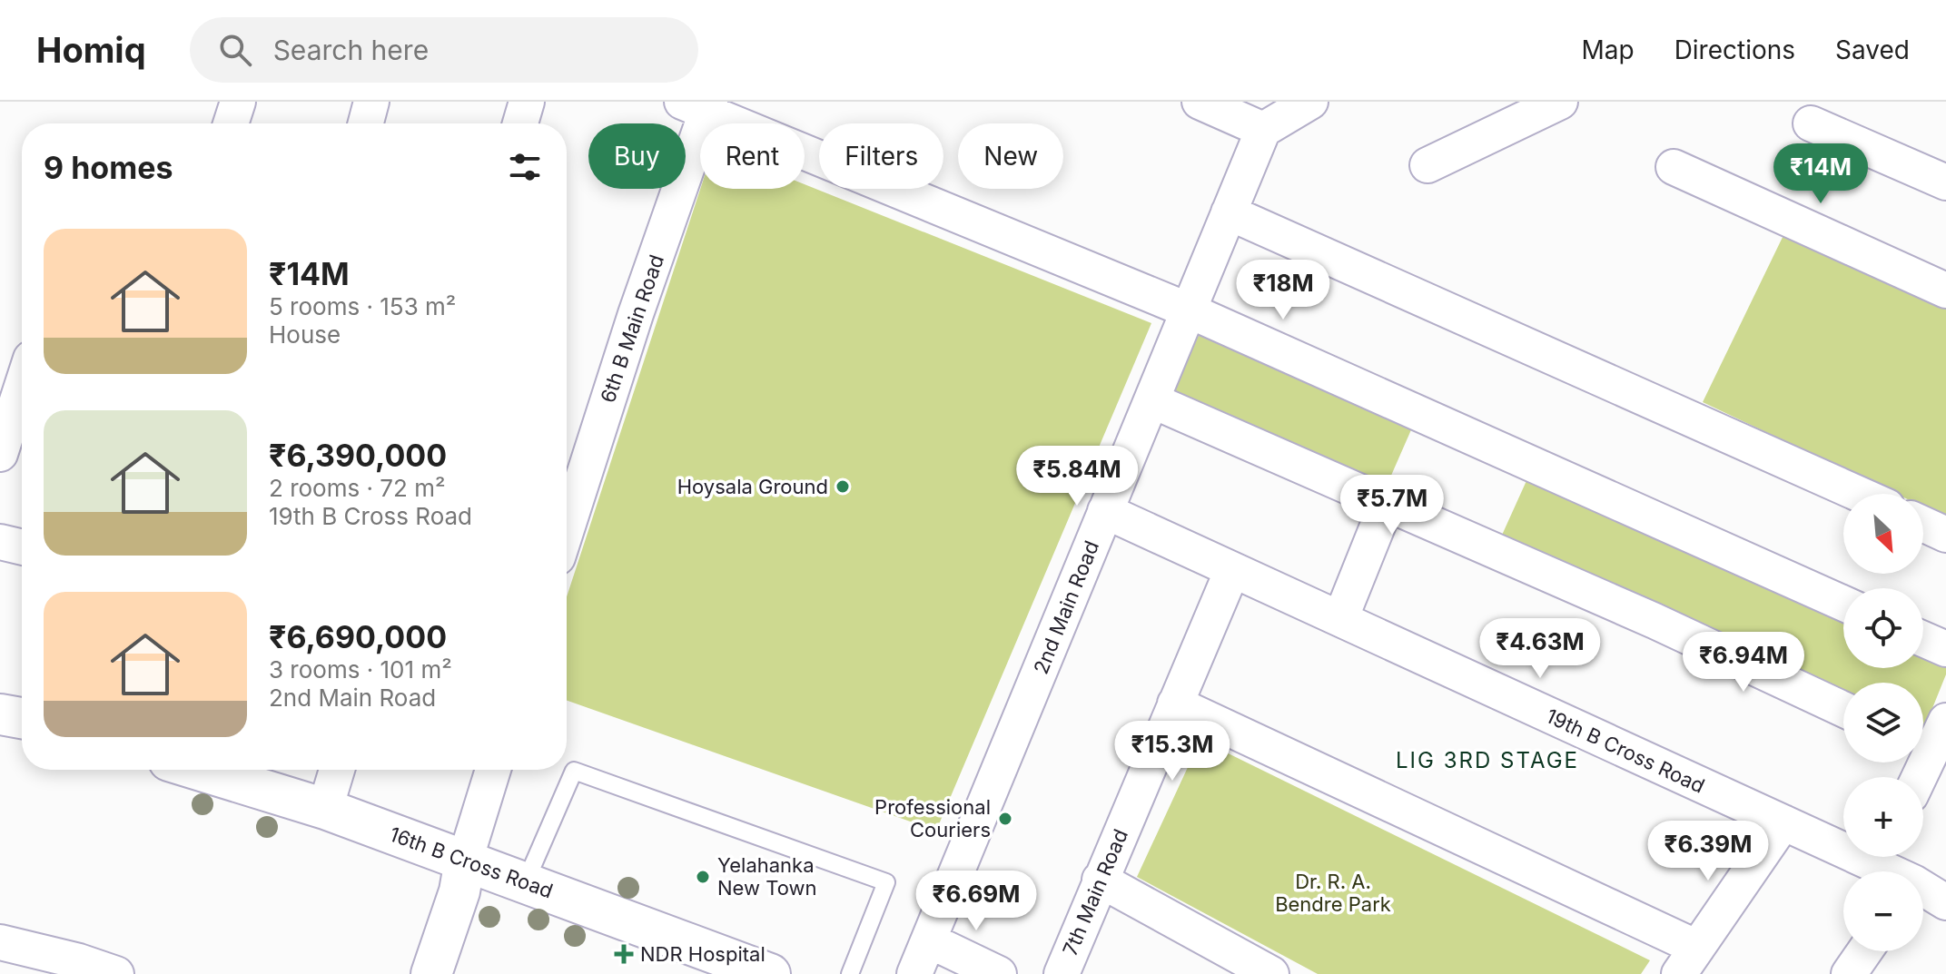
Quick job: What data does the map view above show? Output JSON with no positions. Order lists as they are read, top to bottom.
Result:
{
  "streets": {
    "main road": ["16th B Cross Road"],
    "street": [
      "6th B Main Road",
      "2nd Main Road",
      "19th B Cross Road",
      "7th Main Road"
    ]
  },
  "crossings": [
    ["2nd Main Road", "19th B Cross Road"],
    ["19th B Cross Road", "7th Main Road"]
  ],
  "districts": ["LIG 3RD STAGE"],
  "parks": ["Dr. R. A. Bendre Park"],
  "places": {
    "other": ["Hoysala Ground", "Professional Couriers", "Yelahanka New Town"],
    "health": ["NDR Hospital"]
  },
  "north": "bottom right",
  "page": {
    "header": "Homiq",
    "search": "Search here",
    "nav": ["Map", "Directions", "Saved"],
    "chip": [
      "Buy",
      "Rent",
      "Filters",
      "New"
    ],
    "heading": "9 homes",
    "price": [
      "₹14M",
      "₹18M",
      "₹5.84M",
      "₹5.7M",
      "₹4.63M",
      "₹6.94M",
      "₹15.3M",
      "₹6.39M",
      "₹6.69M"
    ],
    "list": [
      {
        "name": "₹14M",
        "note": "5 rooms · 153 m² · House"
      },
      {
        "name": "₹6,390,000",
        "note": "2 rooms · 72 m² · 19th B Cross Road"
      },
      {
        "name": "₹6,690,000",
        "note": "3 rooms · 101 m² · 2nd Main Road"
      }
    ],
    "map_buttons": ["+", "−"]
  }
}
